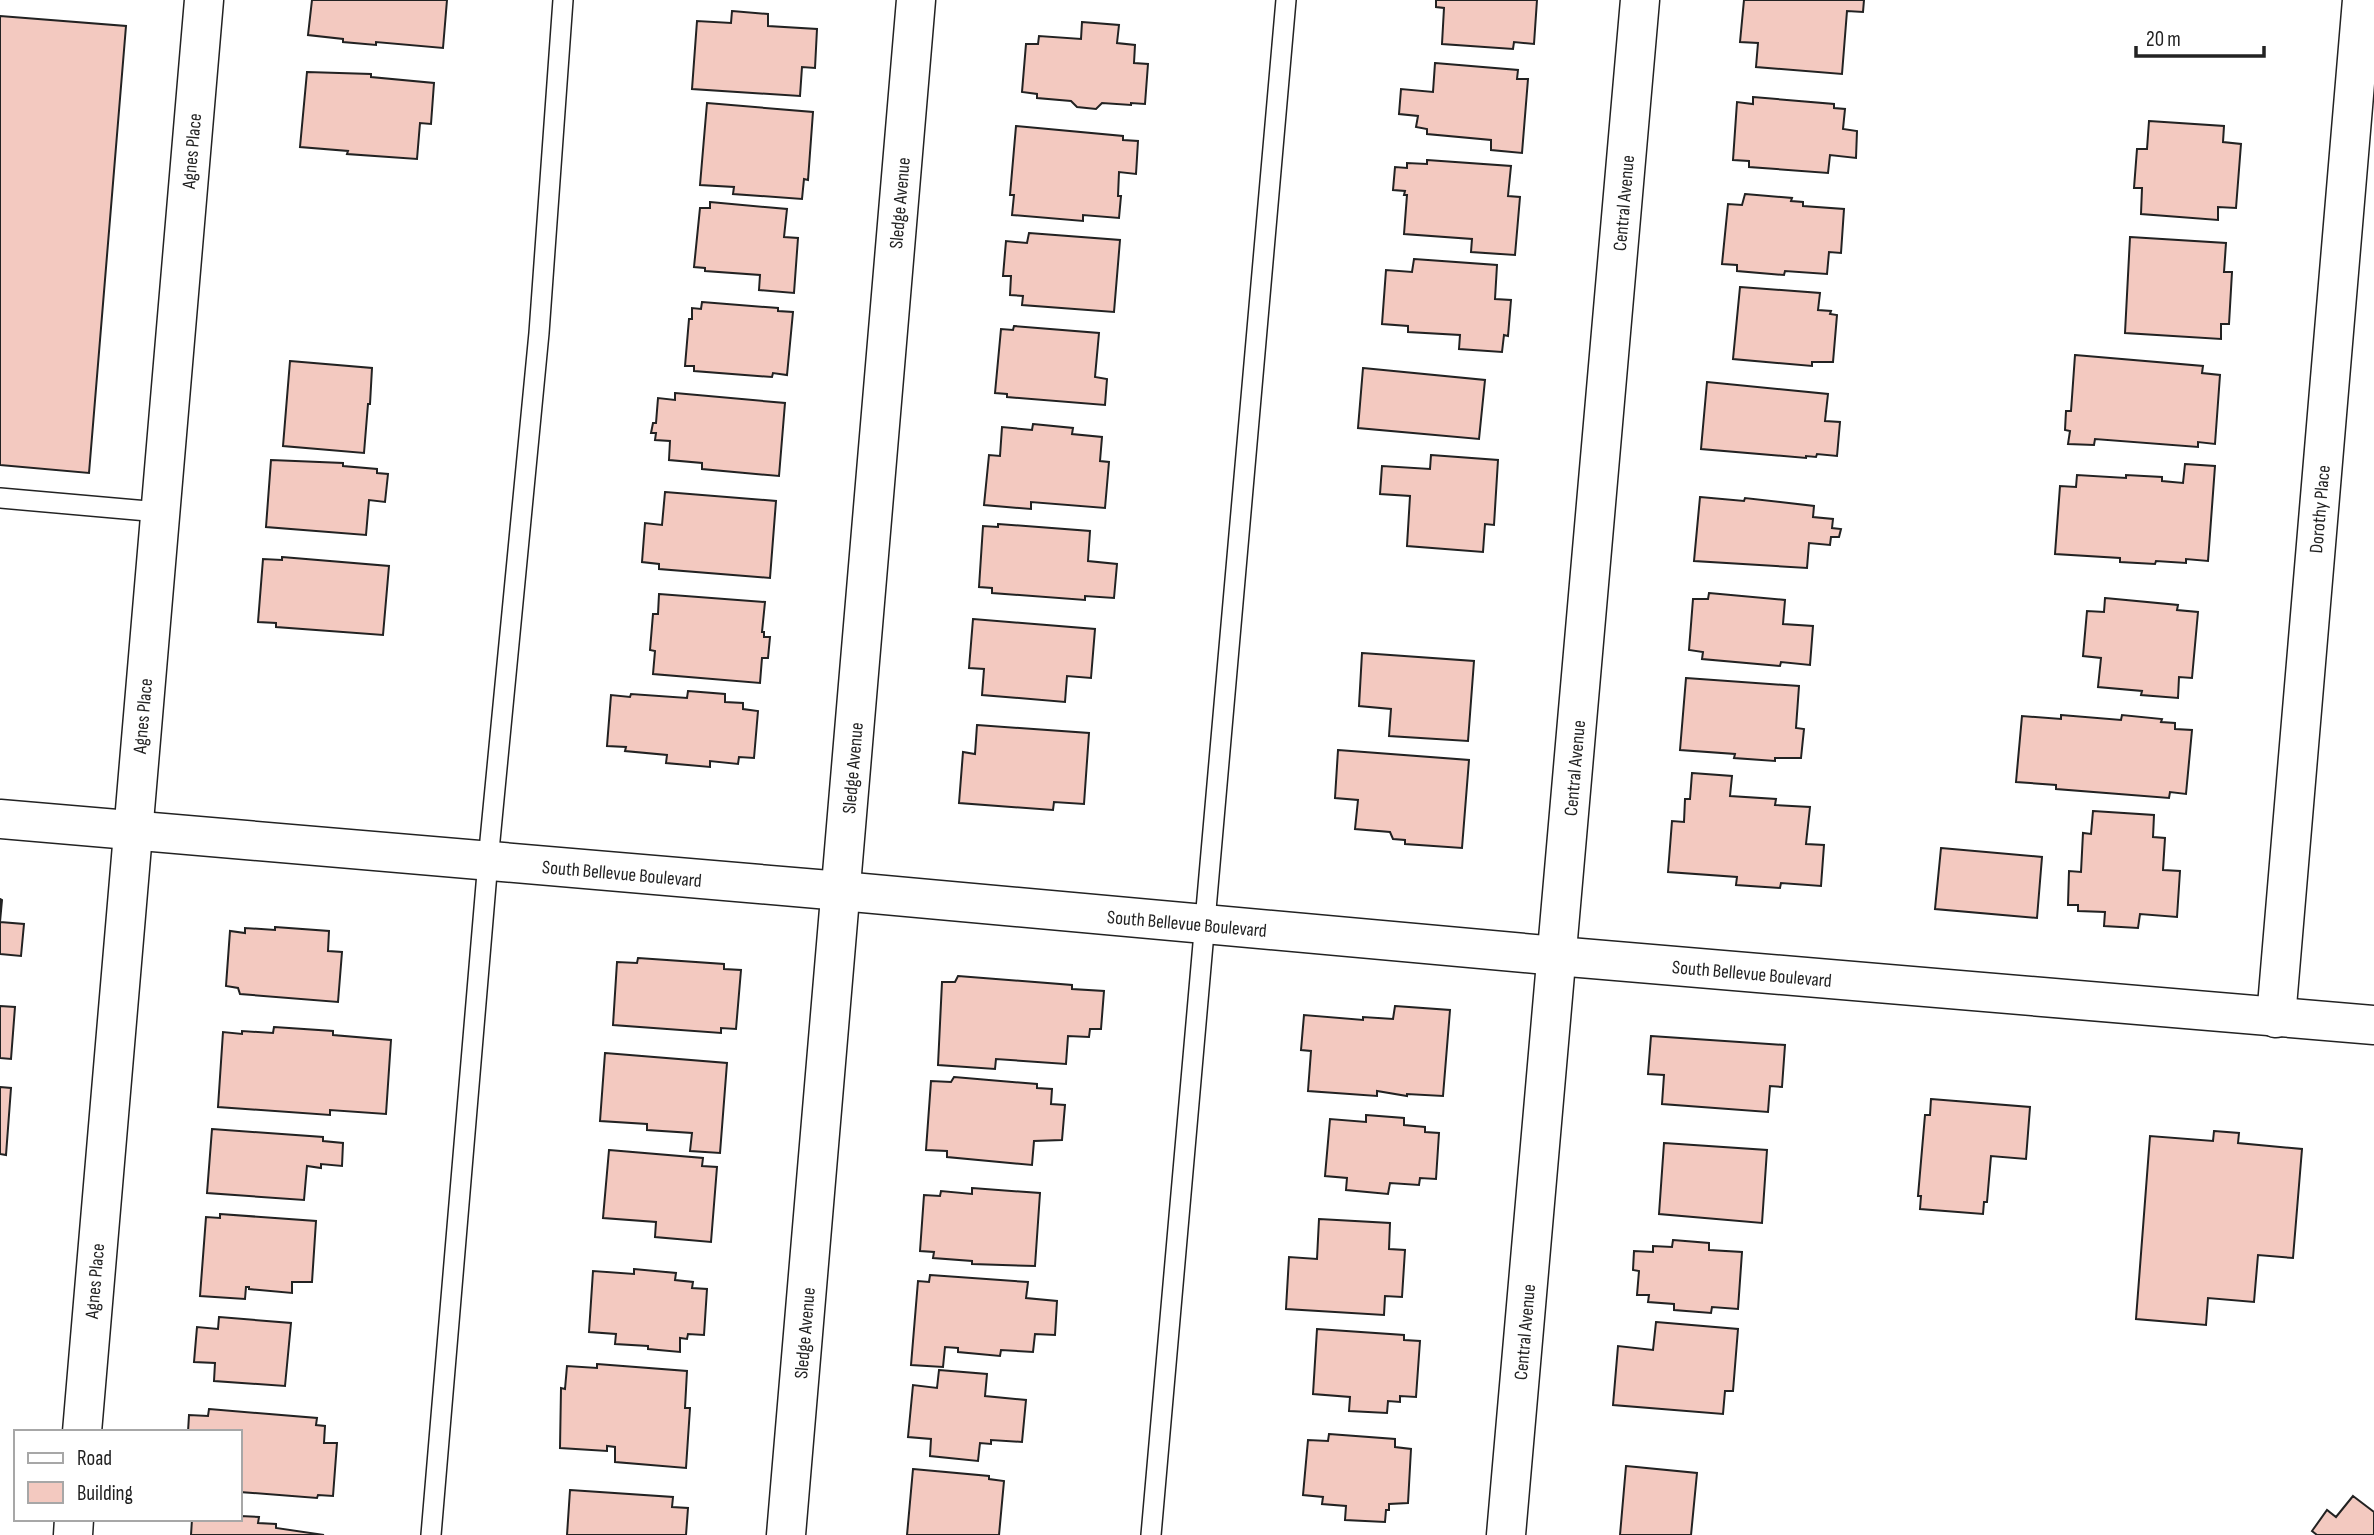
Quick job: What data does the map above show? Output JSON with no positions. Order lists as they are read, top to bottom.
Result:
{
  "streets": {
    "street": [
      "Agnes Place",
      "Sledge Avenue",
      "Central Avenue",
      "Dorothy Place",
      "South Bellevue Boulevard"
    ]
  },
  "crossings": [
    ["Agnes Place", "South Bellevue Boulevard"],
    ["Sledge Avenue", "South Bellevue Boulevard"],
    ["Central Avenue", "South Bellevue Boulevard"],
    ["Dorothy Place", "South Bellevue Boulevard"]
  ],
  "legend": ["Road", "Building"],
  "scale_bar": "20 m"
}
